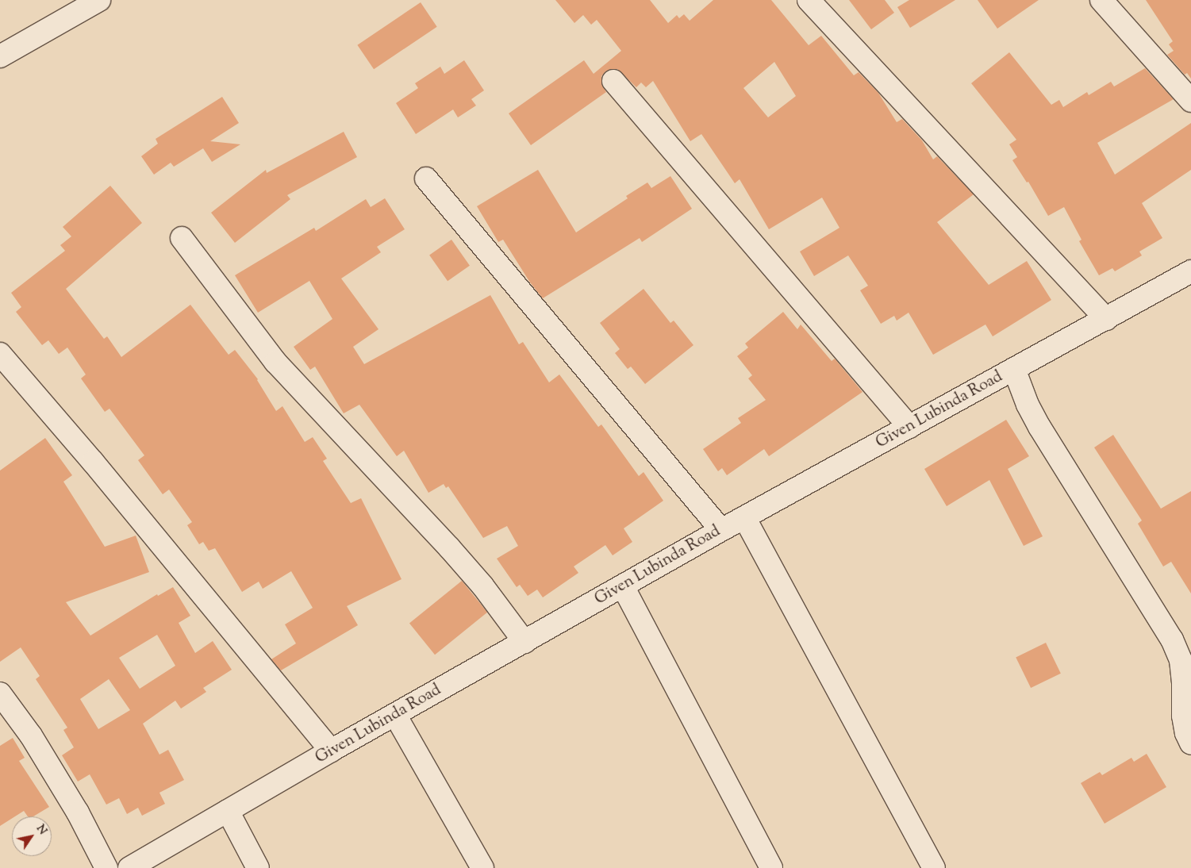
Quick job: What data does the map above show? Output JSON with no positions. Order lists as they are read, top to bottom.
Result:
{
  "streets": {
    "street": ["Given Lubinda Road"]
  },
  "north": "top right"
}
